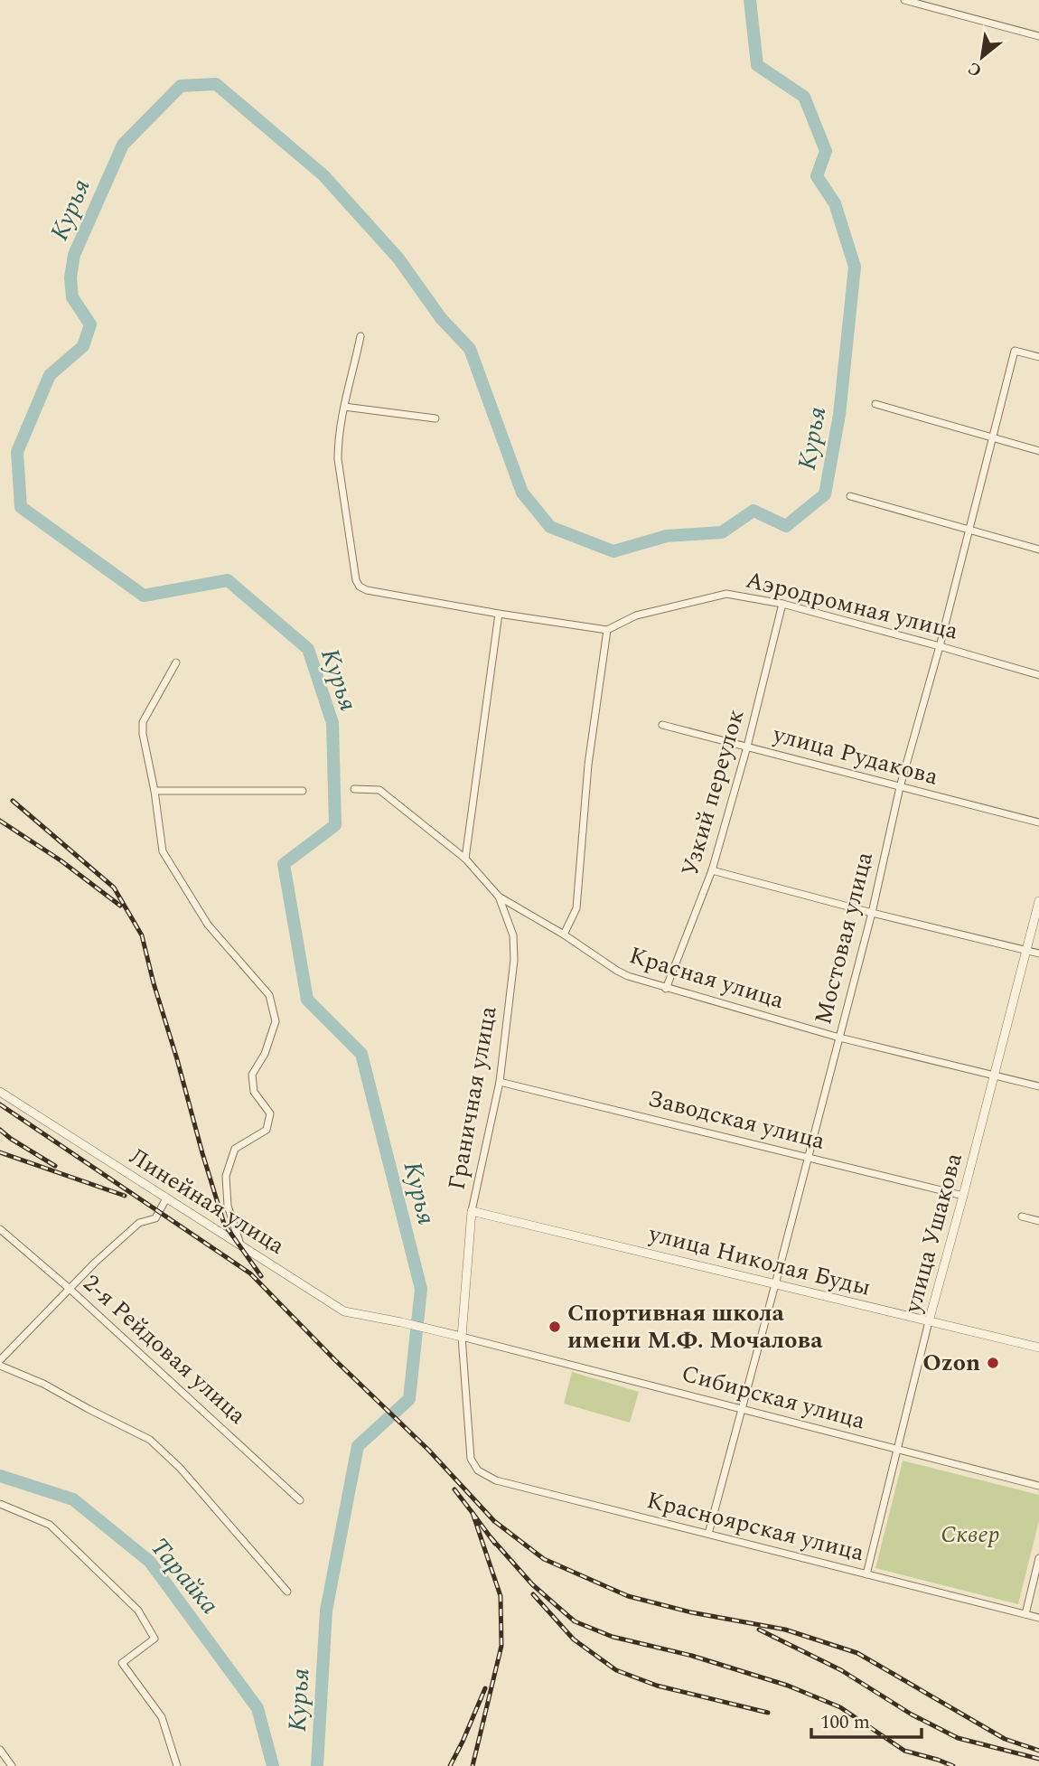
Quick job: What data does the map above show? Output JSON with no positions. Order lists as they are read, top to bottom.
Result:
{
  "streets": {
    "street": [
      "Аэродромная улица",
      "улица Рудакова",
      "Узкий переулок",
      "Мостовая улица",
      "Красная улица",
      "Граничная улица",
      "Заводская улица",
      "Линейная улица",
      "улица Ушакова",
      "улица Николая Буды",
      "2-я Рейдовая улица",
      "Сибирская улица",
      "Красноярская улица"
    ]
  },
  "crossings": [
    ["Аэродромная улица", "Узкий переулок"],
    ["Аэродромная улица", "Мостовая улица"],
    ["улица Рудакова", "Узкий переулок"],
    ["улица Рудакова", "Мостовая улица"],
    ["Узкий переулок", "Красная улица"],
    ["Мостовая улица", "Красная улица"],
    ["Мостовая улица", "Заводская улица"],
    ["Мостовая улица", "улица Николая Буды"],
    ["Мостовая улица", "Сибирская улица"],
    ["Мостовая улица", "Красноярская улица"],
    ["Красная улица", "Граничная улица"],
    ["Красная улица", "улица Ушакова"],
    ["Граничная улица", "Заводская улица"],
    ["Граничная улица", "Линейная улица"],
    ["Граничная улица", "улица Николая Буды"],
    ["Граничная улица", "Сибирская улица"],
    ["Граничная улица", "Красноярская улица"],
    ["Заводская улица", "улица Ушакова"],
    ["Линейная улица", "Сибирская улица"],
    ["улица Ушакова", "улица Николая Буды"],
    ["улица Ушакова", "Сибирская улица"],
    ["улица Ушакова", "Красноярская улица"]
  ],
  "water": ["Курья", "Тарайка"],
  "parks": ["Сквер"],
  "places": ["Спортивная школа имени М.Ф. Мочалова", "Ozon"],
  "scale_bar": "100 m",
  "north": "bottom left"
}
